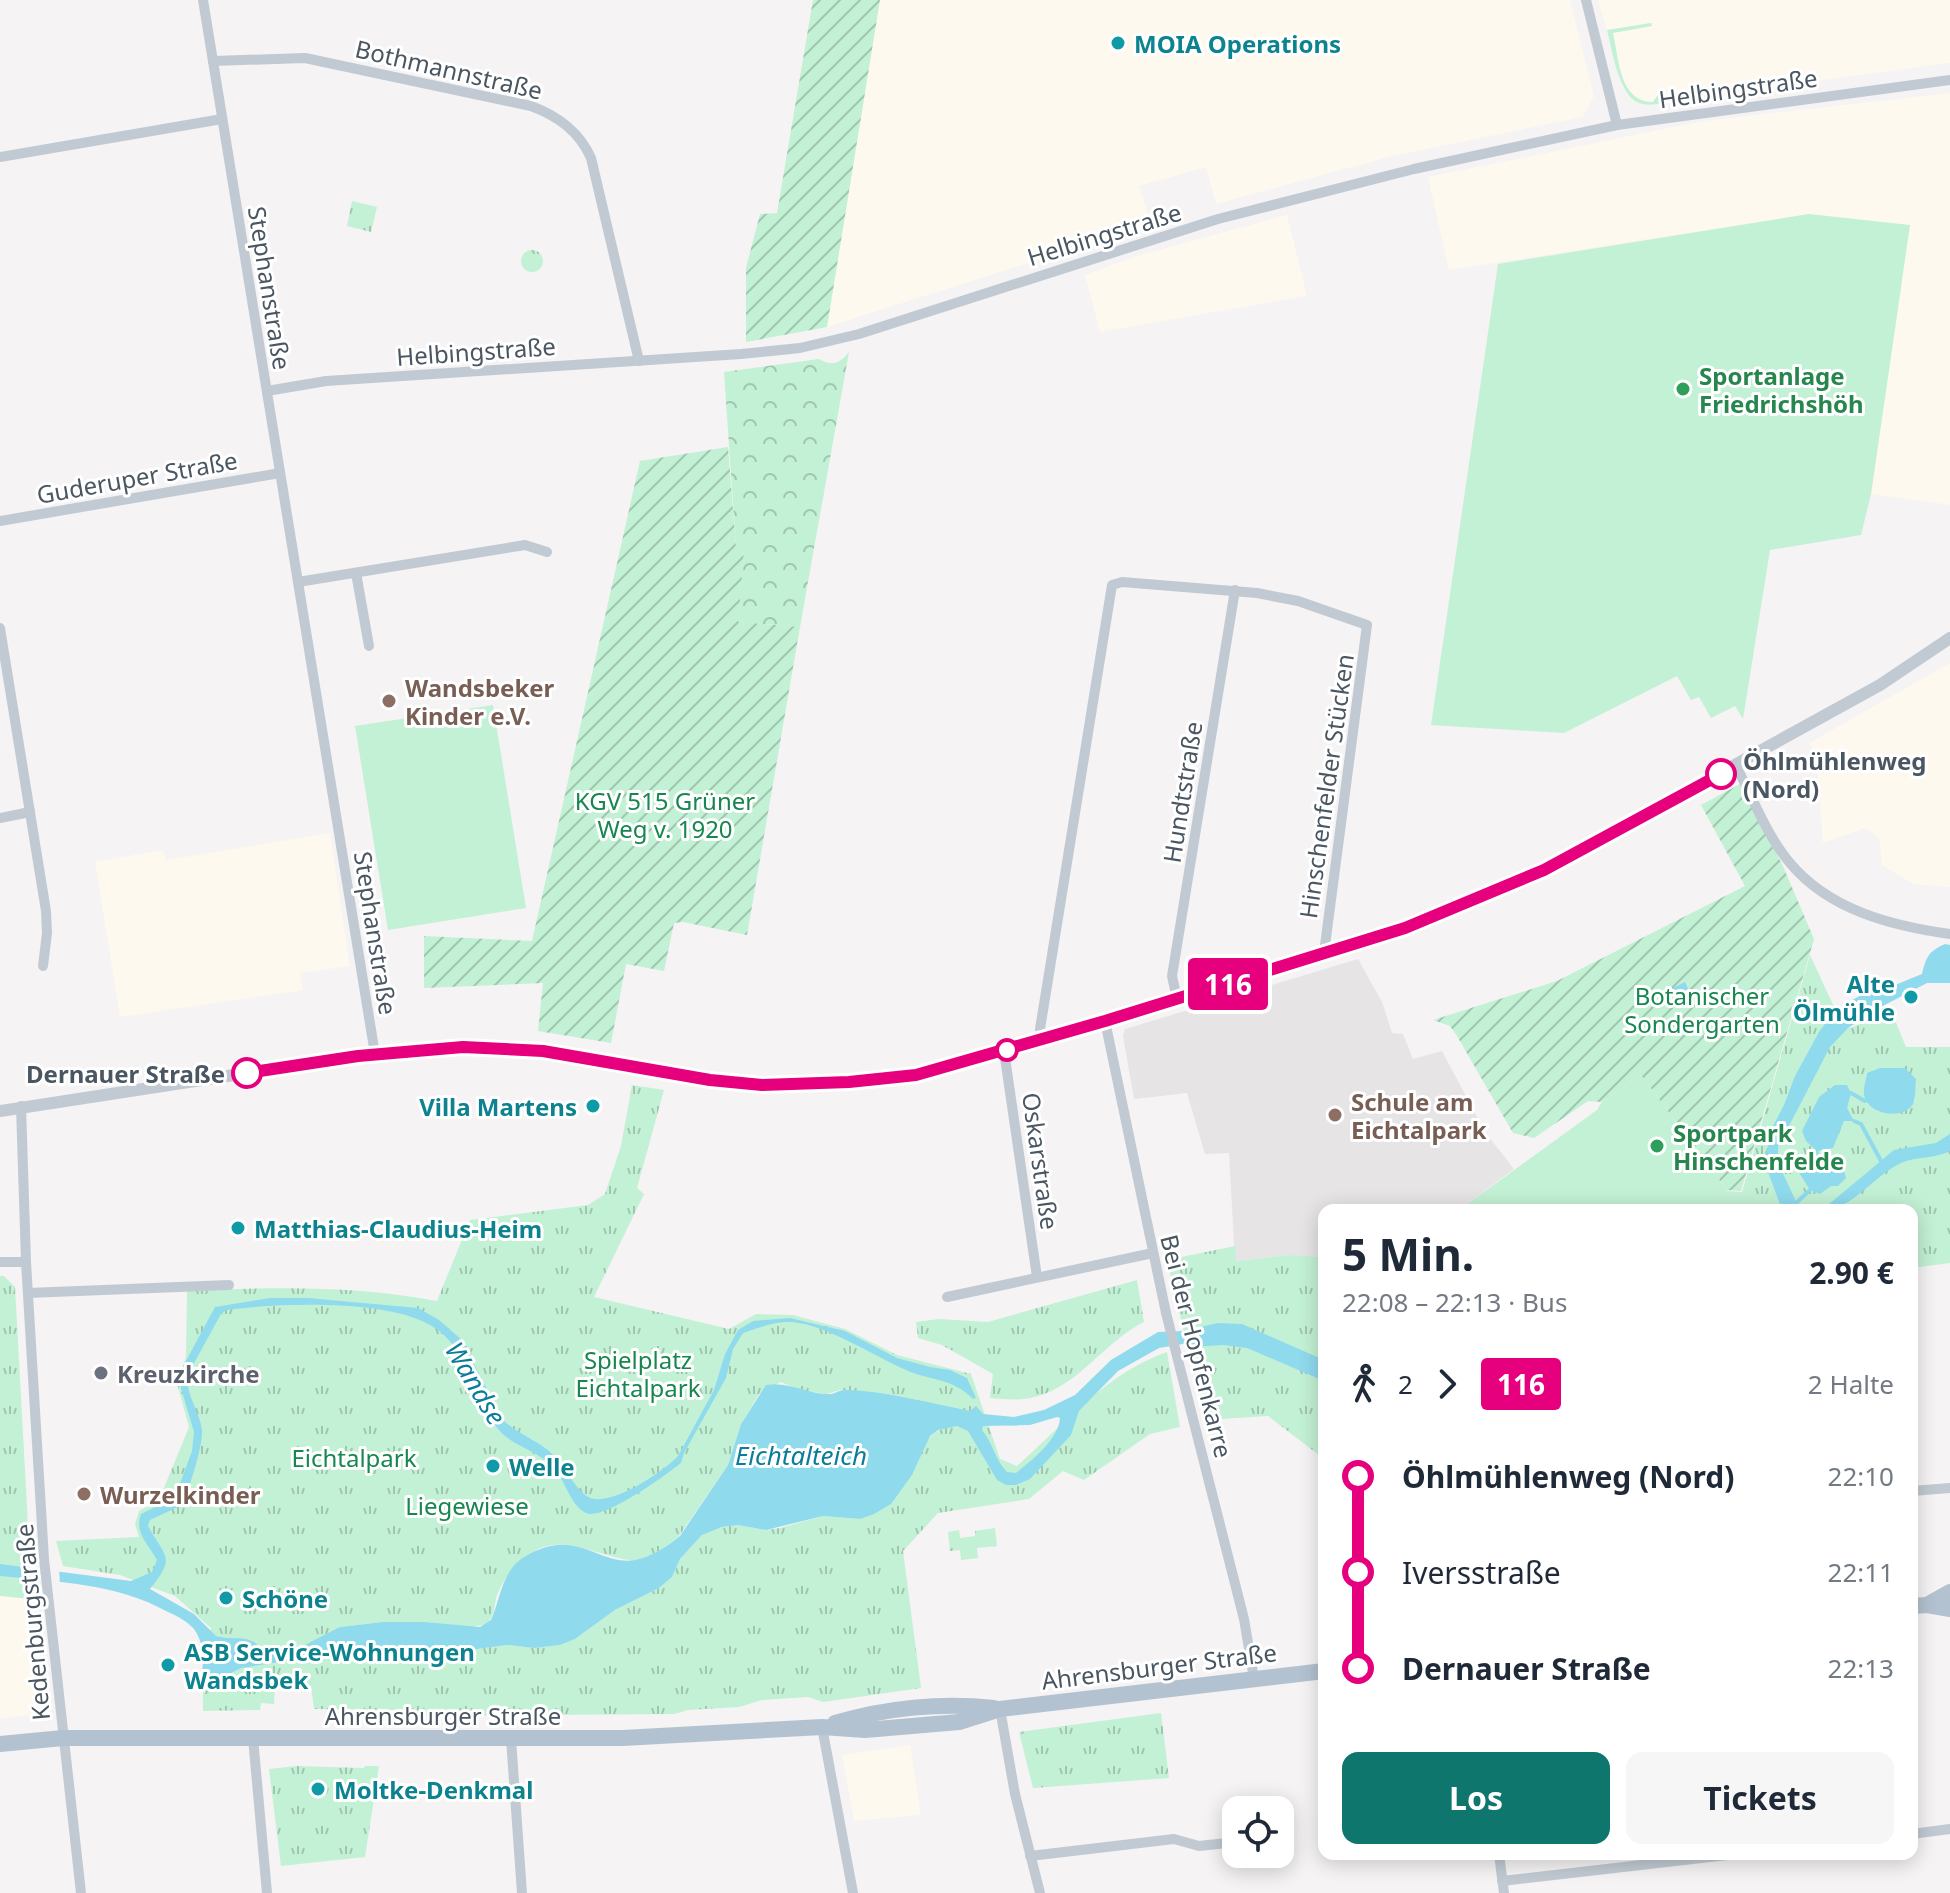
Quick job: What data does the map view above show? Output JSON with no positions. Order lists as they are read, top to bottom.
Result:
{
  "streets": {
    "main road": ["Ahrensburger Straße"],
    "street": [
      "Bothmannstraße",
      "Helbingstraße",
      "Stephanstraße",
      "Guderuper Straße",
      "Hinschenfelder Stücken",
      "Hundtstraße",
      "Oskarstraße",
      "Bei der Hopfenkarre",
      "Kedenburgstraße"
    ]
  },
  "crossings": [
    ["Bothmannstraße", "Helbingstraße"],
    ["Bothmannstraße", "Stephanstraße"],
    ["Helbingstraße", "Stephanstraße"],
    ["Stephanstraße", "Guderuper Straße"],
    ["Hinschenfelder Stücken", "Hundtstraße"],
    ["Bei der Hopfenkarre", "Ahrensburger Straße"],
    ["Kedenburgstraße", "Ahrensburger Straße"]
  ],
  "water": ["Wandse", "Eichtalteich"],
  "parks": [
    "KGV 515 Grüner Weg v. 1920",
    "Botanischer Sondergarten",
    "Spielplatz Eichtalpark",
    "Eichtalpark",
    "Liegewiese"
  ],
  "places": [
    "MOIA Operations",
    "Sportanlage Friedrichshöh",
    "Wandsbeker Kinder e.V.",
    "Öhlmühlenweg (Nord)",
    "Alte Ölmühle",
    "Dernauer Straße",
    "Villa Martens",
    "Schule am Eichtalpark",
    "Sportpark Hinschenfelde",
    "Matthias-Claudius-Heim",
    "Kreuzkirche",
    "Welle",
    "Wurzelkinder",
    "Schöne",
    "ASB Service-Wohnungen Wandsbek",
    "Moltke-Denkmal"
  ],
  "lines": ["bus line 116"],
  "page": {
    "on_map": "116",
    "heading": ["5 Min.", "22:08 – 22:13 · Bus", "2.90 €"],
    "legs": ["2", "116", "2 Halte"],
    "list": [
      {
        "name": "Öhlmühlenweg (Nord)",
        "value": "22:10"
      },
      {
        "name": "Iversstraße",
        "value": "22:11"
      },
      {
        "name": "Dernauer Straße",
        "value": "22:13"
      }
    ],
    "buttons": ["Los", "Tickets"]
  }
}
